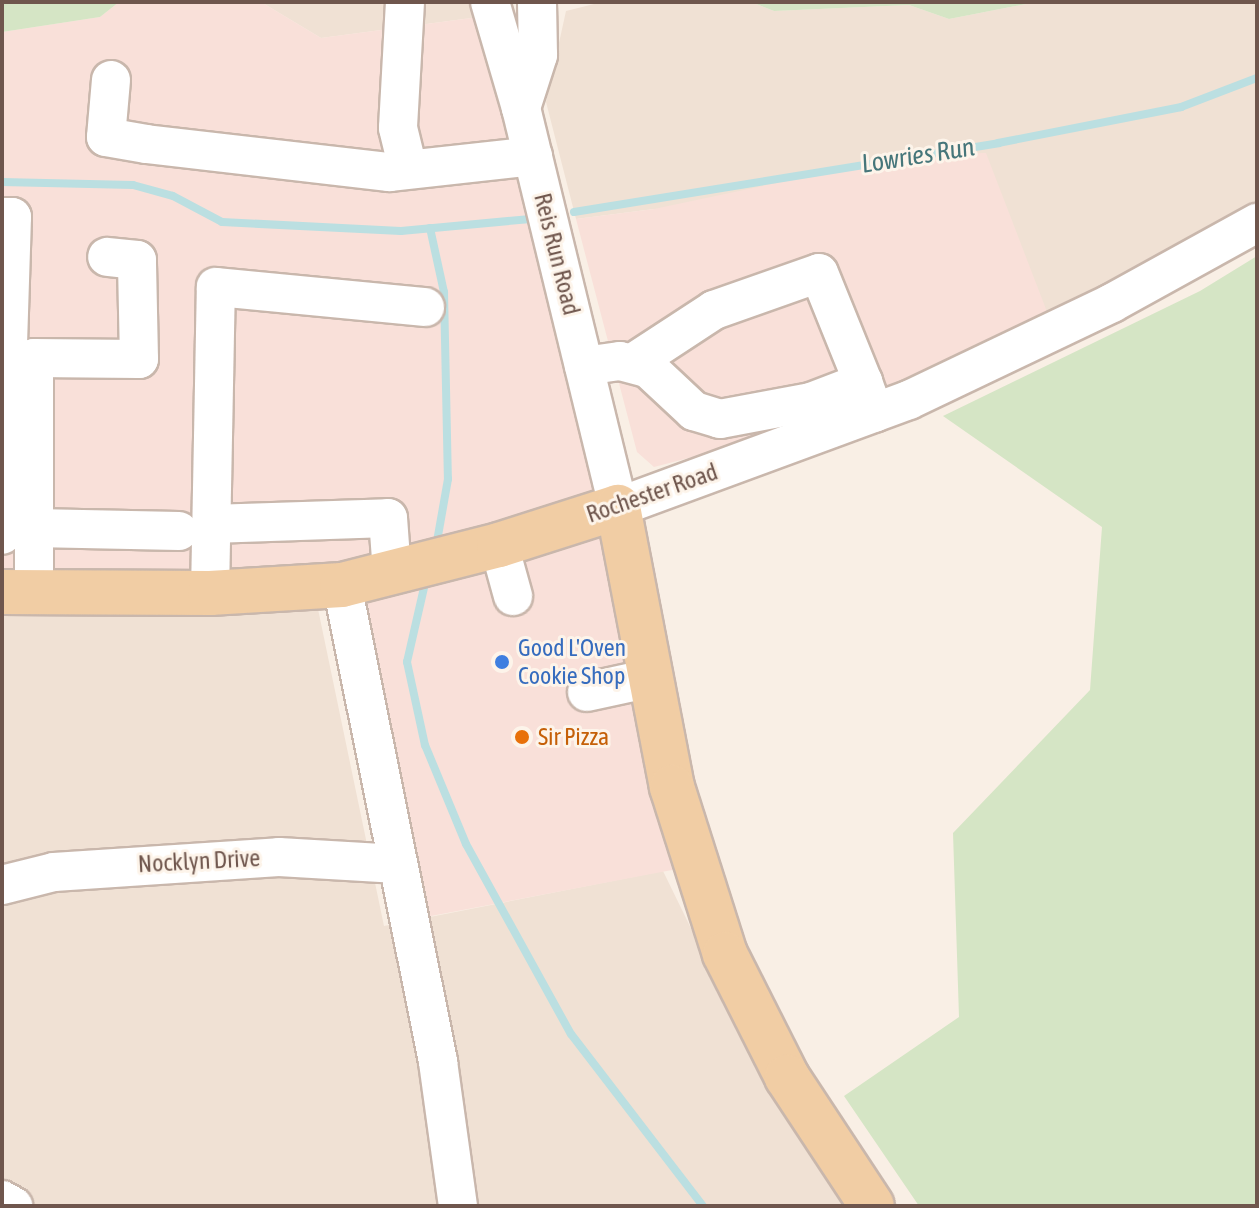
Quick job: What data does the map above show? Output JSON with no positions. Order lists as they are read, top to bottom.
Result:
{
  "streets": {
    "main road": ["Rochester Road"],
    "street": ["Reis Run Road", "Nocklyn Drive"]
  },
  "crossings": [
    ["Reis Run Road", "Rochester Road"]
  ],
  "water": ["Lowries Run"],
  "places": ["Good L'Oven Cookie Shop", "Sir Pizza"]
}
